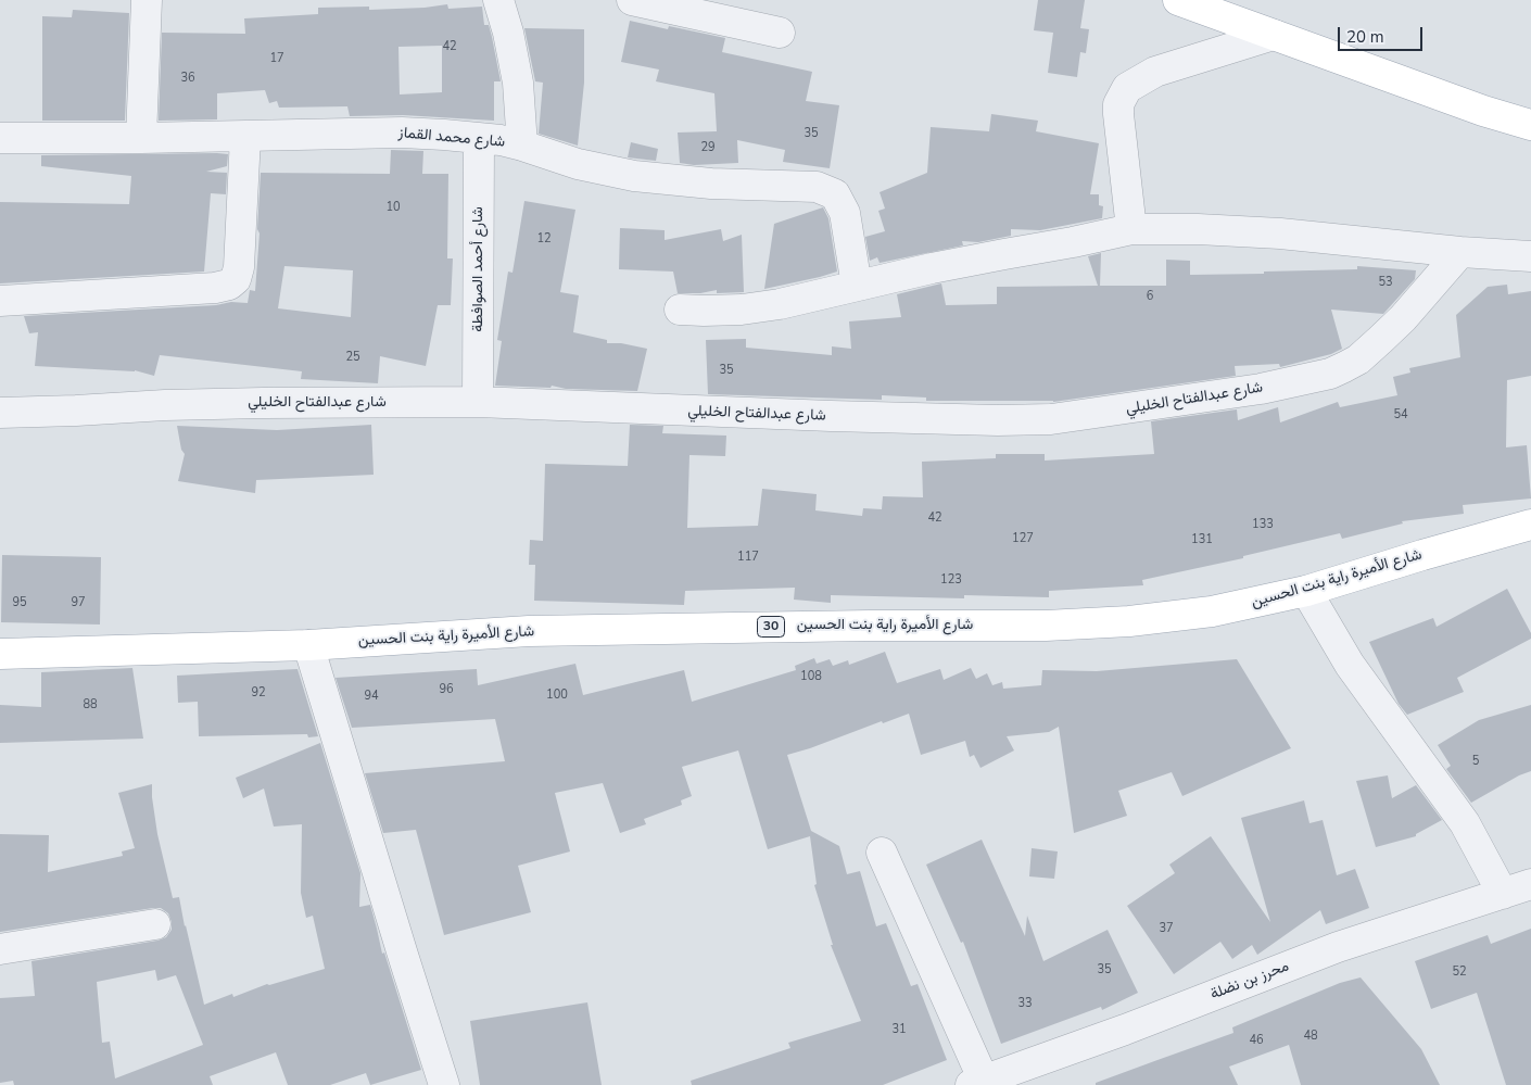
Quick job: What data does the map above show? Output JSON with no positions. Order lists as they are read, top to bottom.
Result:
{
  "streets": {
    "main road": ["شارع الأميرة راية بنت الحسين", "30"],
    "street": [
      "شارع محمد القماز",
      "شارع أحمد الصوافطة",
      "شارع عبدالفتاح الخليلي",
      "محرز بن نضلة"
    ]
  },
  "crossings": [
    ["شارع محمد القماز", "شارع أحمد الصوافطة"],
    ["شارع أحمد الصوافطة", "شارع عبدالفتاح الخليلي"]
  ],
  "house_numbers": [
    "42",
    "17",
    "36",
    "35",
    "29",
    "10",
    "12",
    "53",
    "6",
    "25",
    "35",
    "54",
    "42",
    "133",
    "127",
    "131",
    "117",
    "123",
    "95",
    "97",
    "108",
    "96",
    "92",
    "100",
    "94",
    "88",
    "5",
    "37",
    "35",
    "52",
    "33",
    "31",
    "48",
    "46"
  ],
  "scale_bar": "20 m"
}
